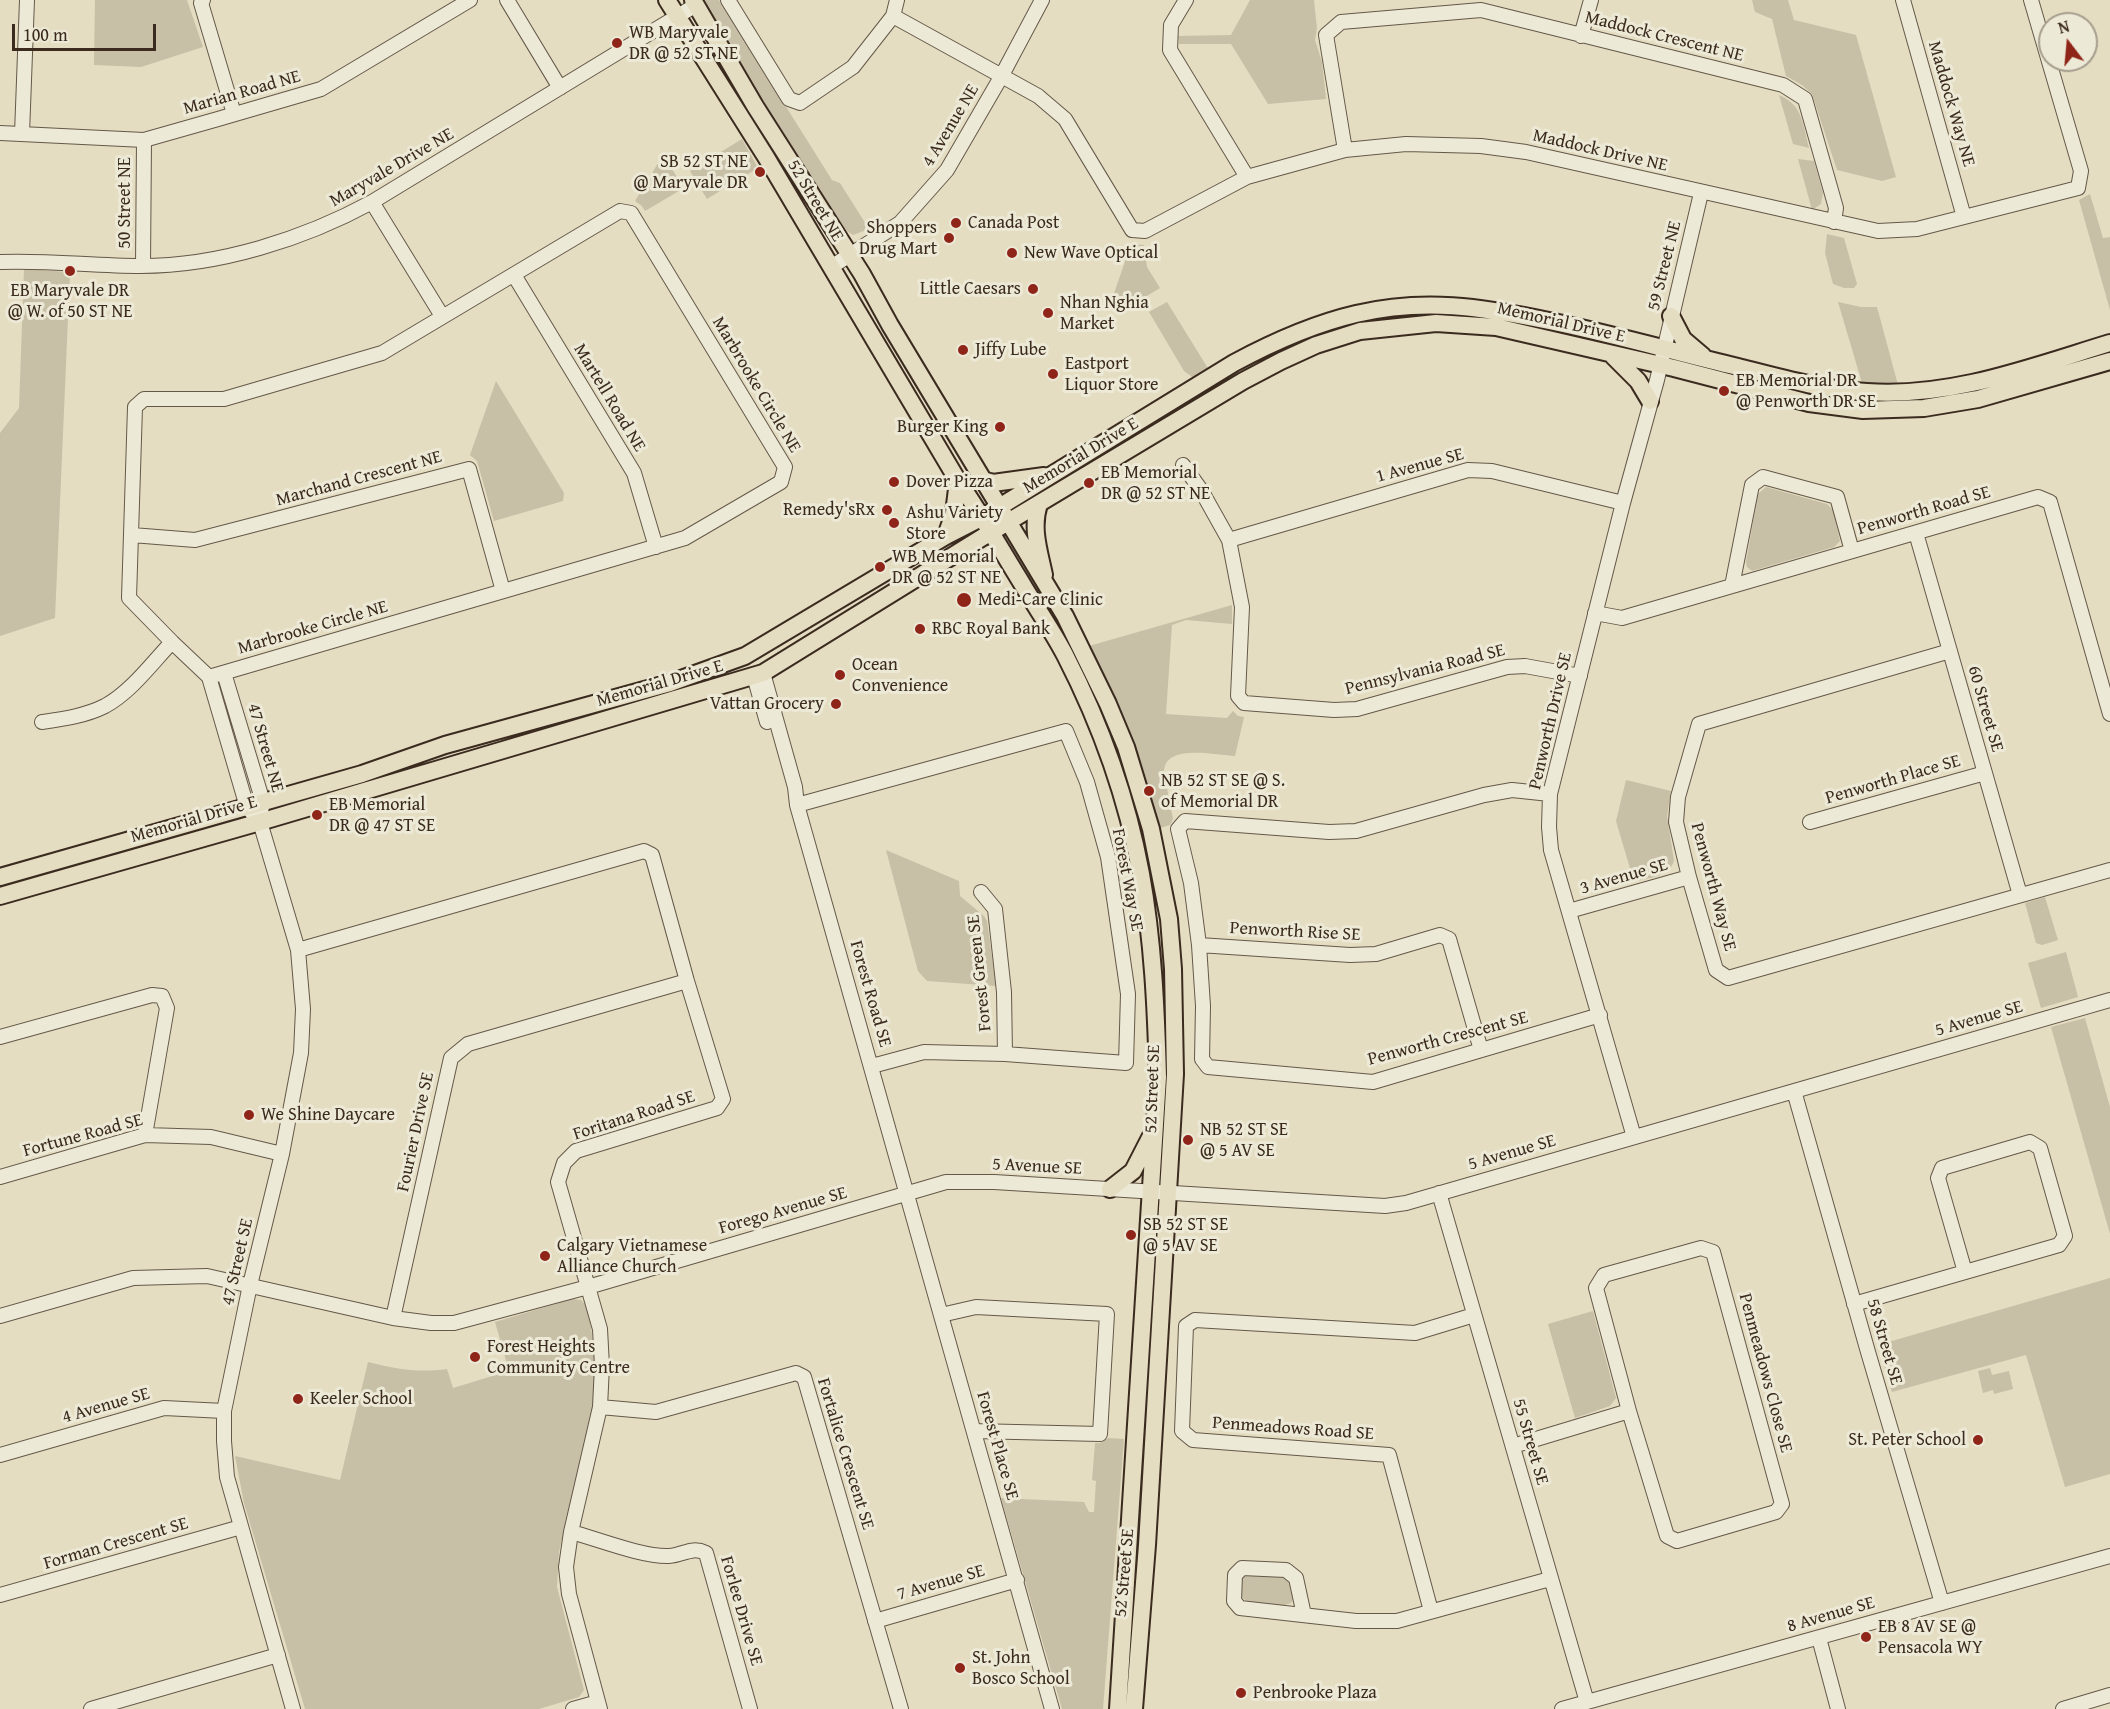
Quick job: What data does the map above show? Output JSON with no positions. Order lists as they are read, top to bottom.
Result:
{
  "streets": {
    "main road": ["52 Street NE", "Memorial Drive E", "52 Street SE"],
    "street": [
      "Maddock Crescent NE",
      "Marian Road NE",
      "Maddock Way NE",
      "4 Avenue NE",
      "Maddock Drive NE",
      "Maryvale Drive NE",
      "50 Street NE",
      "59 Street NE",
      "Marbrooke Circle NE",
      "Martell Road NE",
      "1 Avenue SE",
      "Marchand Crescent NE",
      "Penworth Road SE",
      "Pennsylvania Road SE",
      "60 Street SE",
      "Penworth Drive SE",
      "47 Street NE",
      "Penworth Place SE",
      "3 Avenue SE",
      "Forest Way SE",
      "Penworth Way SE",
      "Penworth Rise SE",
      "Forest Green SE",
      "Forest Road SE",
      "5 Avenue SE",
      "Penworth Crescent SE",
      "Foritana Road SE",
      "Fourier Drive SE",
      "Fortune Road SE",
      "Forego Avenue SE",
      "47 Street SE",
      "58 Street SE",
      "Penmeadows Close SE",
      "4 Avenue SE",
      "Penmeadows Road SE",
      "55 Street SE",
      "Forest Place SE",
      "Fortalice Crescent SE",
      "Forman Crescent SE",
      "7 Avenue SE",
      "Forlee Drive SE",
      "8 Avenue SE"
    ]
  },
  "crossings": [
    ["Maddock Crescent NE", "Maddock Drive NE"],
    ["Marian Road NE", "50 Street NE"],
    ["Maddock Way NE", "Maddock Drive NE"],
    ["4 Avenue NE", "Maddock Drive NE"],
    ["4 Avenue NE", "52 Street NE"],
    ["Maddock Drive NE", "59 Street NE"],
    ["Maryvale Drive NE", "52 Street NE"],
    ["Maryvale Drive NE", "50 Street NE"],
    ["52 Street NE", "Memorial Drive E"],
    ["52 Street NE", "52 Street SE"],
    ["59 Street NE", "Memorial Drive E"],
    ["59 Street NE", "Penworth Drive SE"],
    ["Memorial Drive E", "Penworth Drive SE"],
    ["Memorial Drive E", "47 Street NE"],
    ["Memorial Drive E", "Forest Road SE"],
    ["Memorial Drive E", "52 Street SE"],
    ["Memorial Drive E", "47 Street SE"],
    ["Marbrooke Circle NE", "Martell Road NE"],
    ["Marbrooke Circle NE", "Marchand Crescent NE"],
    ["Marbrooke Circle NE", "47 Street NE"],
    ["1 Avenue SE", "Pennsylvania Road SE"],
    ["1 Avenue SE", "Penworth Drive SE"],
    ["Penworth Road SE", "60 Street SE"],
    ["Penworth Road SE", "Penworth Drive SE"],
    ["Pennsylvania Road SE", "Penworth Drive SE"],
    ["60 Street SE", "Penworth Place SE"],
    ["60 Street SE", "Penworth Way SE"],
    ["Penworth Drive SE", "3 Avenue SE"],
    ["Penworth Drive SE", "5 Avenue SE"],
    ["Penworth Drive SE", "Penworth Crescent SE"],
    ["47 Street NE", "47 Street SE"],
    ["3 Avenue SE", "Penworth Way SE"],
    ["Forest Way SE", "Forest Green SE"],
    ["Forest Way SE", "Forest Road SE"],
    ["Penworth Rise SE", "Penworth Crescent SE"],
    ["Forest Road SE", "5 Avenue SE"],
    ["Forest Road SE", "Forego Avenue SE"],
    ["Forest Road SE", "Forest Place SE"],
    ["5 Avenue SE", "52 Street SE"],
    ["5 Avenue SE", "Forego Avenue SE"],
    ["5 Avenue SE", "58 Street SE"],
    ["5 Avenue SE", "55 Street SE"],
    ["5 Avenue SE", "Forest Place SE"],
    ["Foritana Road SE", "Fourier Drive SE"],
    ["Foritana Road SE", "Forego Avenue SE"],
    ["Foritana Road SE", "47 Street SE"],
    ["Foritana Road SE", "Fortalice Crescent SE"],
    ["Foritana Road SE", "Forlee Drive SE"],
    ["Fourier Drive SE", "Forego Avenue SE"],
    ["Fortune Road SE", "47 Street SE"],
    ["Forego Avenue SE", "47 Street SE"],
    ["Forego Avenue SE", "Forest Place SE"],
    ["47 Street SE", "4 Avenue SE"],
    ["47 Street SE", "Forman Crescent SE"],
    ["58 Street SE", "8 Avenue SE"],
    ["Penmeadows Road SE", "55 Street SE"],
    ["55 Street SE", "8 Avenue SE"],
    ["Forest Place SE", "7 Avenue SE"],
    ["Fortalice Crescent SE", "7 Avenue SE"]
  ],
  "places": [
    "WB Maryvale DR @ 52 ST NE",
    "SB 52 ST NE @ Maryvale DR",
    "Canada Post",
    "Shoppers Drug Mart",
    "New Wave Optical",
    "EB Maryvale DR @ W. of 50 ST NE",
    "Little Caesars",
    "Nhan Nghia Market",
    "Jiffy Lube",
    "Eastport Liquor Store",
    "EB Memorial DR @ Penworth DR SE",
    "Burger King",
    "Dover Pizza",
    "EB Memorial DR @ 52 ST NE",
    "Remedy'sRx",
    "Ashu Variety Store",
    "WB Memorial DR @ 52 ST NE",
    "Medi-Care Clinic",
    "RBC Royal Bank",
    "Ocean Convenience",
    "Vattan Grocery",
    "NB 52 ST SE @ S. of Memorial DR",
    "EB Memorial DR @ 47 ST SE",
    "We Shine Daycare",
    "NB 52 ST SE @ 5 AV SE",
    "SB 52 ST SE @ 5 AV SE",
    "Calgary Vietnamese Alliance Church",
    "Forest Heights Community Centre",
    "Keeler School",
    "St. Peter School",
    "EB 8 AV SE @ Pensacola WY",
    "St. John Bosco School",
    "Penbrooke Plaza"
  ],
  "scale_bar": "100 m",
  "north": "top"
}
